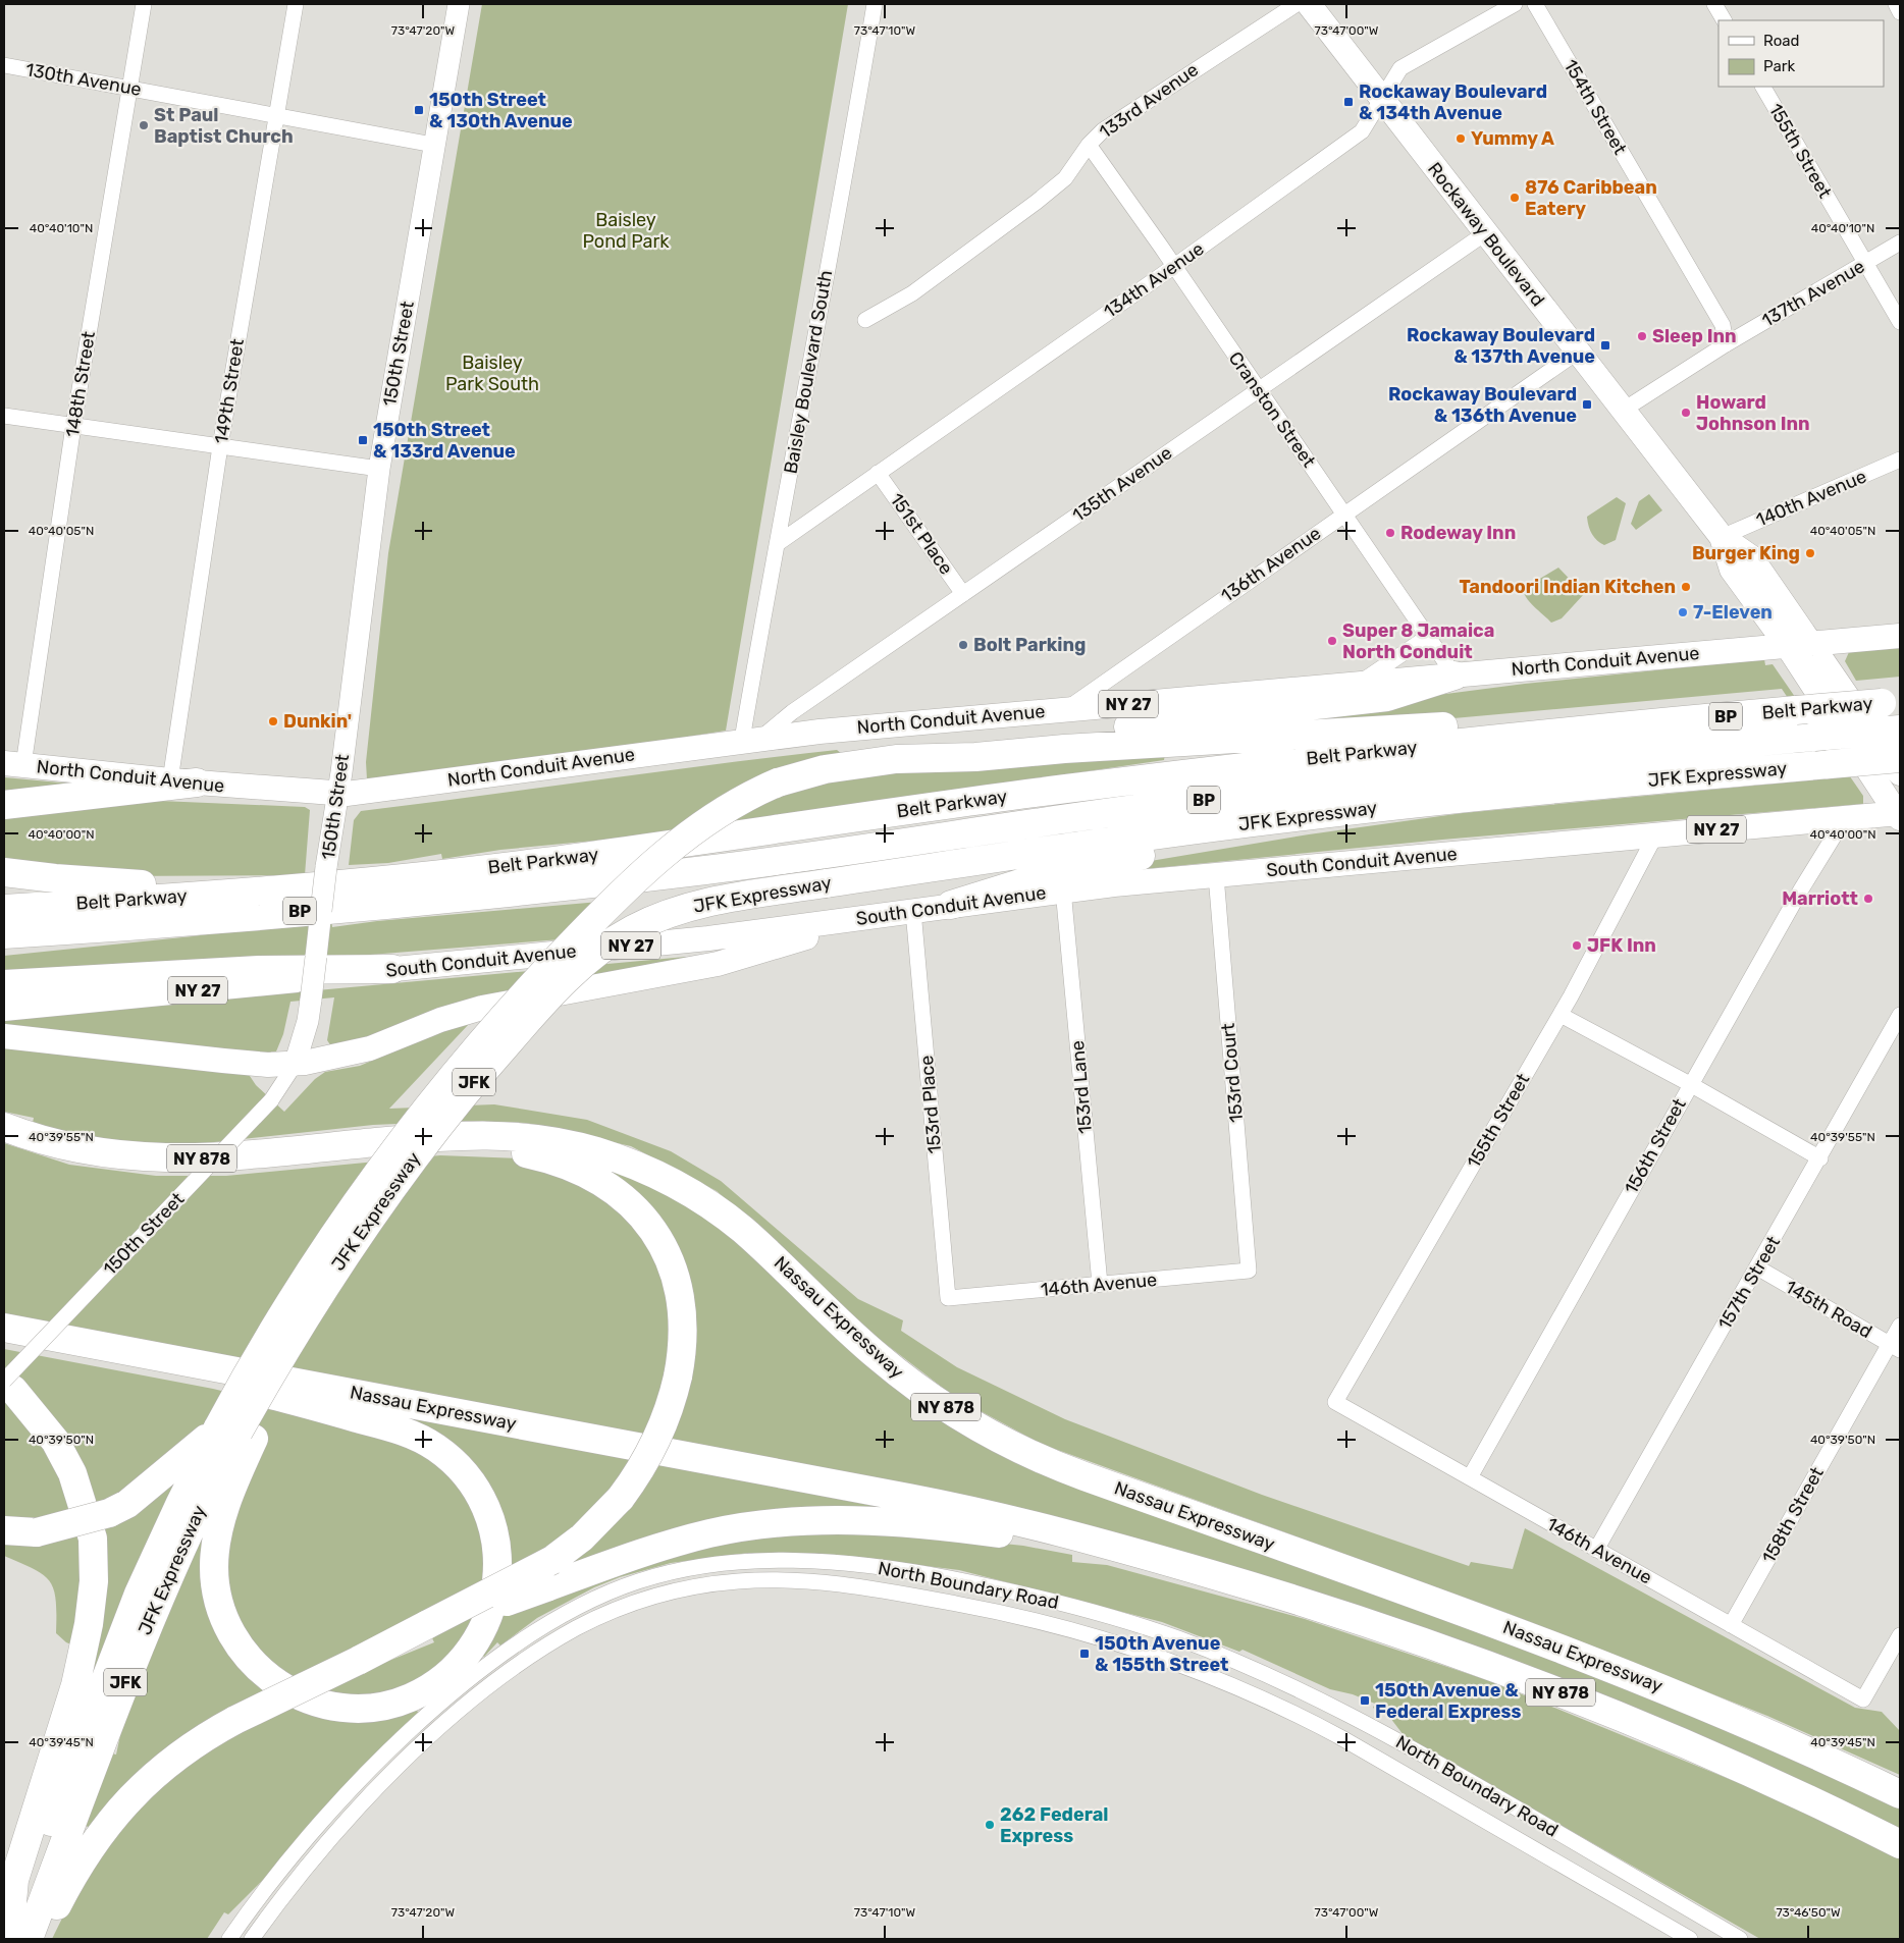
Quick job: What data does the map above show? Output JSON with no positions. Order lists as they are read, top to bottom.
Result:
{
  "streets": {
    "highway": [
      "Belt Parkway",
      "BP",
      "JFK Expressway",
      "JFK",
      "NY 878",
      "Nassau Expressway"
    ],
    "main road": [
      "Rockaway Boulevard",
      "150th Street",
      "North Conduit Avenue",
      "NY 27",
      "South Conduit Avenue"
    ],
    "street": [
      "130th Avenue",
      "133rd Avenue",
      "154th Street",
      "155th Street",
      "134th Avenue",
      "137th Avenue",
      "Baisley Boulevard South",
      "148th Street",
      "149th Street",
      "Cranston Street",
      "135th Avenue",
      "140th Avenue",
      "151st Place",
      "136th Avenue",
      "153rd Court",
      "153rd Lane",
      "153rd Place",
      "156th Street",
      "157th Street",
      "146th Avenue",
      "145th Road",
      "158th Street",
      "North Boundary Road"
    ]
  },
  "crossings": [
    ["130th Avenue", "150th Street"],
    ["130th Avenue", "148th Street"],
    ["130th Avenue", "149th Street"],
    ["133rd Avenue", "Cranston Street"],
    ["154th Street", "137th Avenue"],
    ["155th Street", "137th Avenue"],
    ["155th Street", "South Conduit Avenue"],
    ["155th Street", "146th Avenue"],
    ["Rockaway Boulevard", "134th Avenue"],
    ["Rockaway Boulevard", "137th Avenue"],
    ["Rockaway Boulevard", "135th Avenue"],
    ["Rockaway Boulevard", "140th Avenue"],
    ["Rockaway Boulevard", "136th Avenue"],
    ["Rockaway Boulevard", "North Conduit Avenue"],
    ["Rockaway Boulevard", "South Conduit Avenue"],
    ["134th Avenue", "Baisley Boulevard South"],
    ["134th Avenue", "Cranston Street"],
    ["134th Avenue", "151st Place"],
    ["150th Street", "North Conduit Avenue"],
    ["Baisley Boulevard South", "135th Avenue"],
    ["Baisley Boulevard South", "North Conduit Avenue"],
    ["148th Street", "North Conduit Avenue"],
    ["149th Street", "North Conduit Avenue"],
    ["Cranston Street", "135th Avenue"],
    ["Cranston Street", "136th Avenue"],
    ["Cranston Street", "North Conduit Avenue"],
    ["135th Avenue", "151st Place"],
    ["135th Avenue", "North Conduit Avenue"],
    ["136th Avenue", "North Conduit Avenue"],
    ["136th Avenue", "JFK Expressway"],
    ["North Conduit Avenue", "JFK Expressway"],
    ["South Conduit Avenue", "153rd Court"],
    ["South Conduit Avenue", "153rd Lane"],
    ["South Conduit Avenue", "153rd Place"],
    ["South Conduit Avenue", "156th Street"],
    ["153rd Court", "146th Avenue"],
    ["153rd Lane", "146th Avenue"],
    ["153rd Place", "146th Avenue"],
    ["156th Street", "146th Avenue"],
    ["157th Street", "146th Avenue"],
    ["157th Street", "145th Road"],
    ["146th Avenue", "158th Street"],
    ["145th Road", "158th Street"]
  ],
  "parks": ["Baisley Pond Park", "Baisley Park South"],
  "places": {
    "transit": [
      "Rockaway Boulevard & 134th Avenue",
      "150th Street & 130th Avenue",
      "Rockaway Boulevard & 137th Avenue",
      "Rockaway Boulevard & 136th Avenue",
      "150th Street & 133rd Avenue",
      "150th Avenue & 155th Street",
      "150th Avenue & Federal Express"
    ],
    "other": [
      "St Paul Baptist Church",
      "Yummy A",
      "876 Caribbean Eatery",
      "Sleep Inn",
      "Howard Johnson Inn",
      "Rodeway Inn",
      "Burger King",
      "Tandoori Indian Kitchen",
      "7-Eleven",
      "Super 8 Jamaica North Conduit",
      "Bolt Parking",
      "Dunkin'",
      "Marriott",
      "JFK Inn",
      "262 Federal Express"
    ]
  },
  "legend": ["Road", "Park"],
  "coordinates": [
    "73°47'20\"W",
    "73°47'10\"W",
    "73°47'00\"W",
    "40°40'10\"N",
    "40°40'05\"N",
    "40°40'00\"N",
    "40°39'55\"N",
    "40°39'50\"N",
    "40°39'45\"N",
    "73°46'50\"W"
  ]
}
